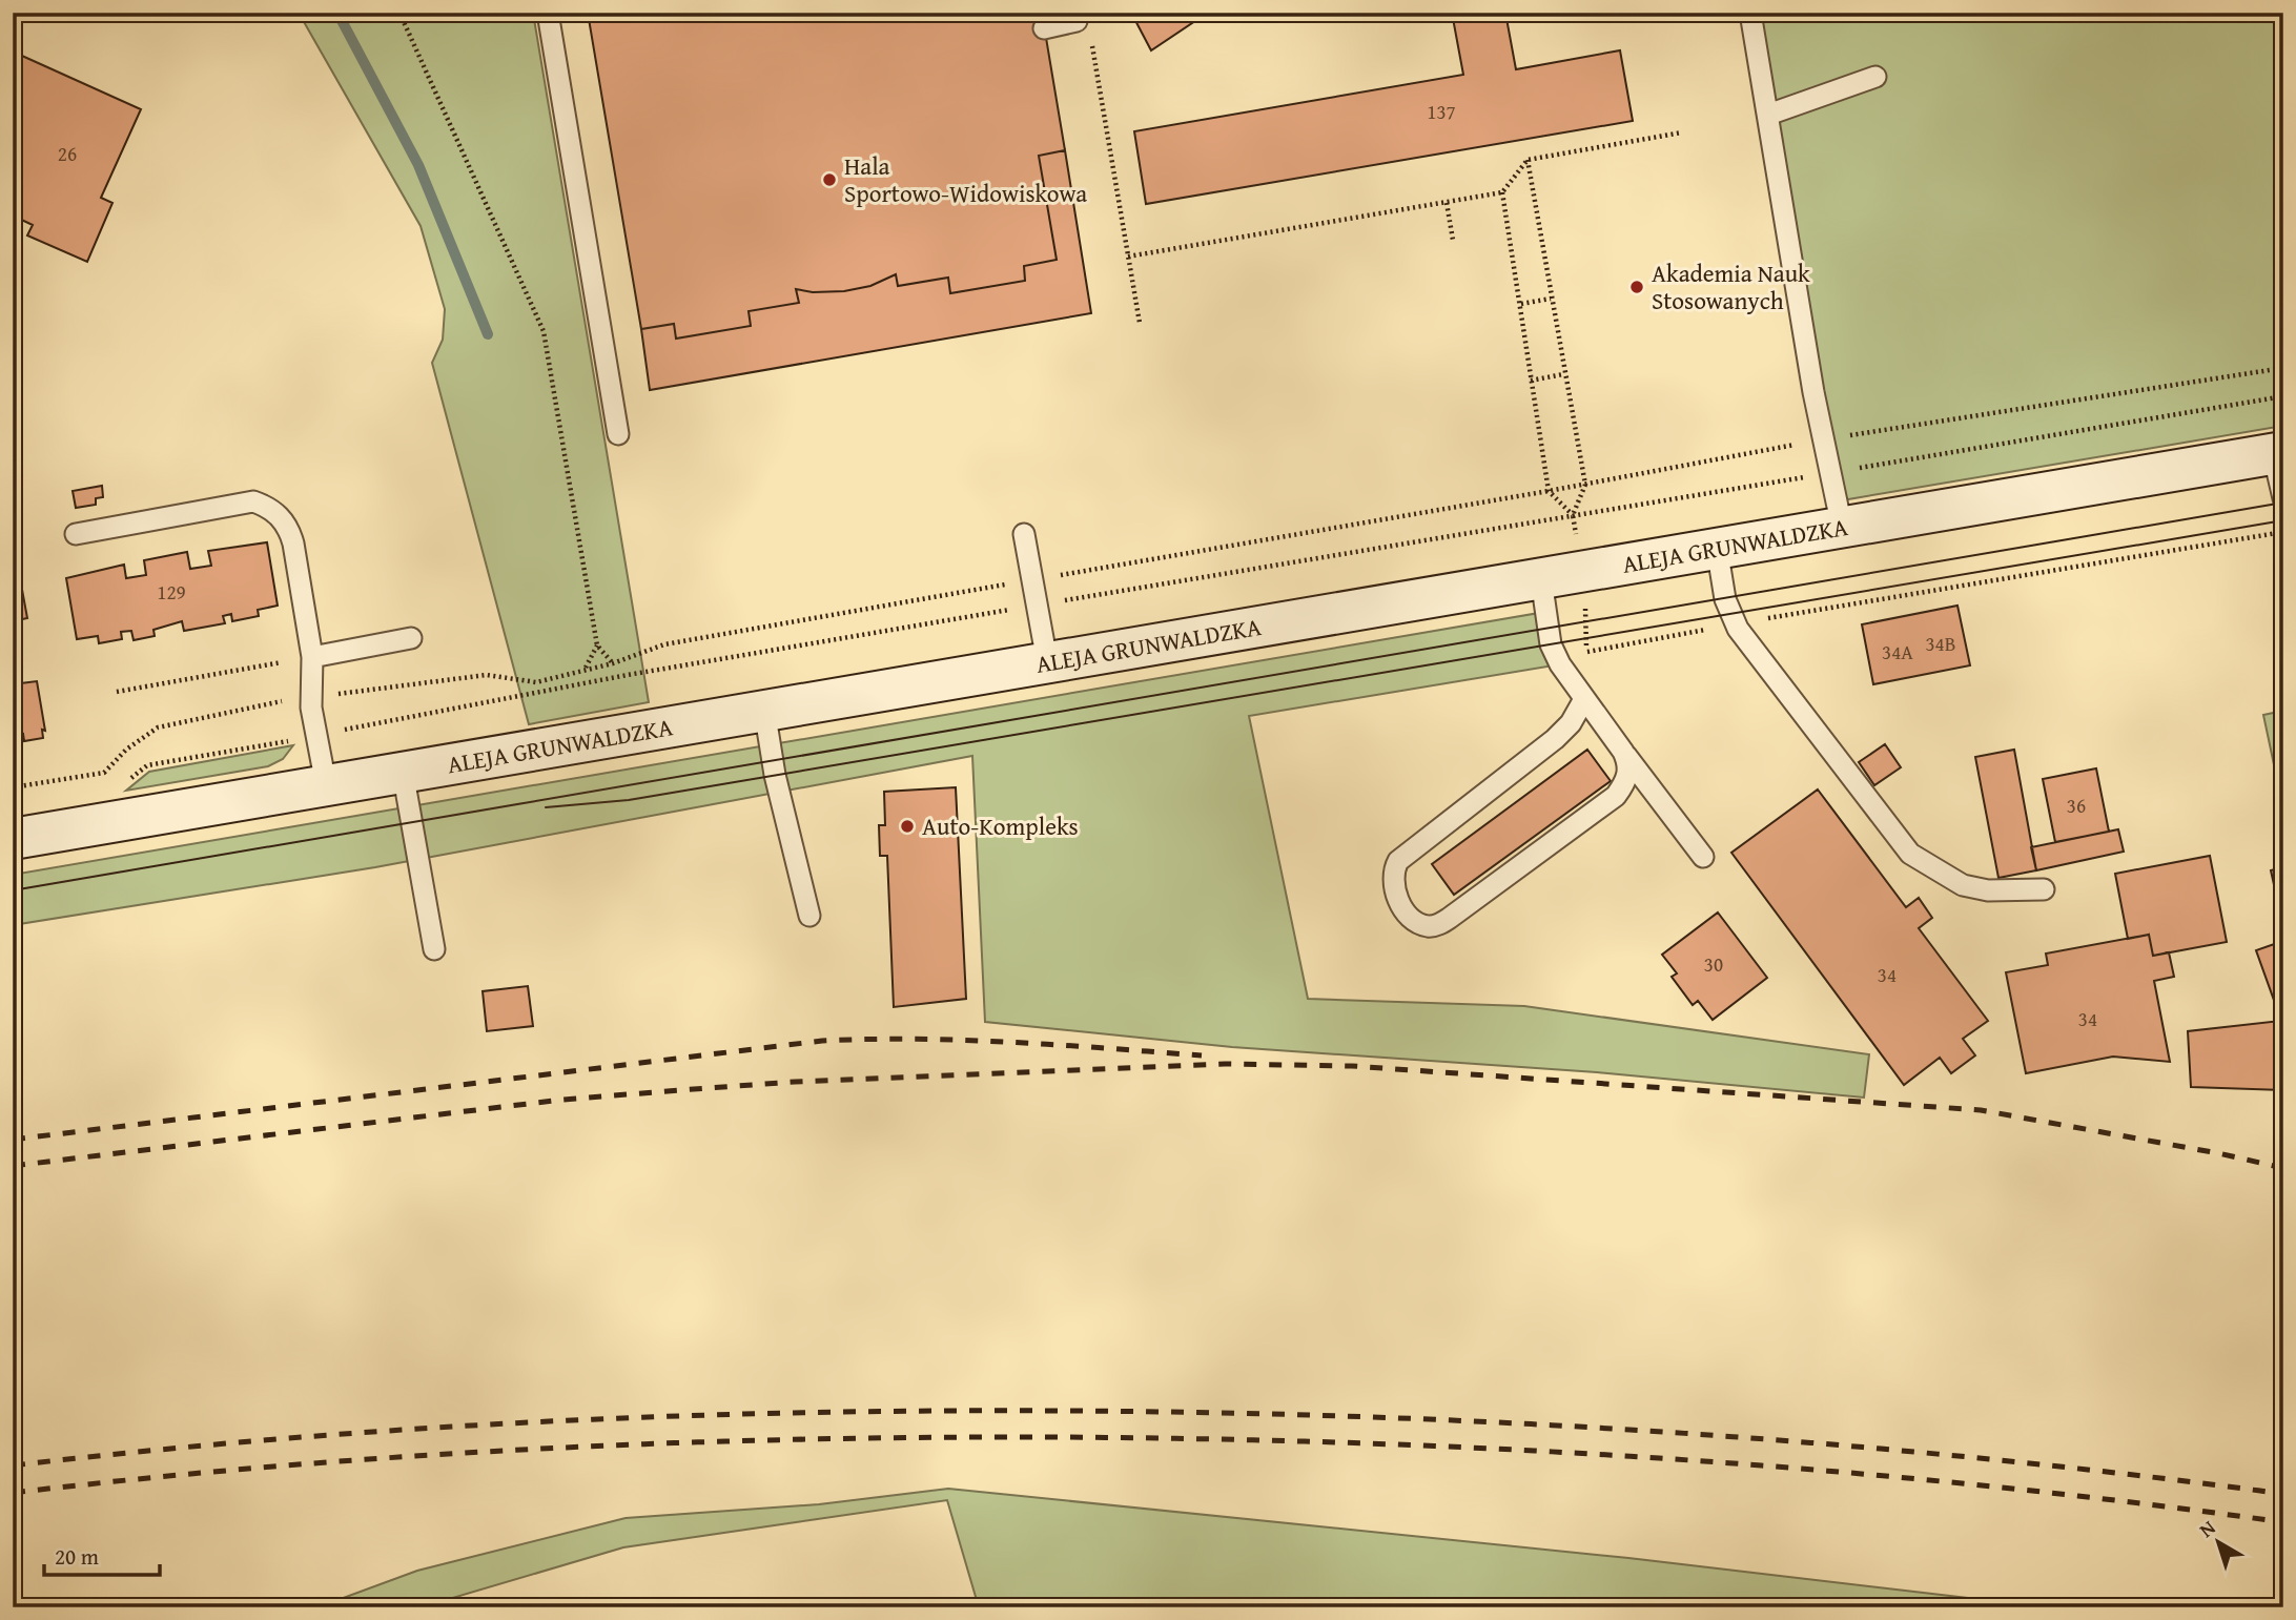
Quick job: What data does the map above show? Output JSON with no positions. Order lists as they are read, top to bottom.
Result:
{
  "streets": {
    "main road": ["ALEJA GRUNWALDZKA"]
  },
  "places": ["Hala Sportowo-Widowiskowa", "Akademia Nauk Stosowanych", "Auto-Kompleks"],
  "house_numbers": [
    "137",
    "26",
    "129",
    "34B",
    "34A",
    "36",
    "30",
    "34",
    "34"
  ],
  "scale_bar": "20 m",
  "north": "top left"
}
